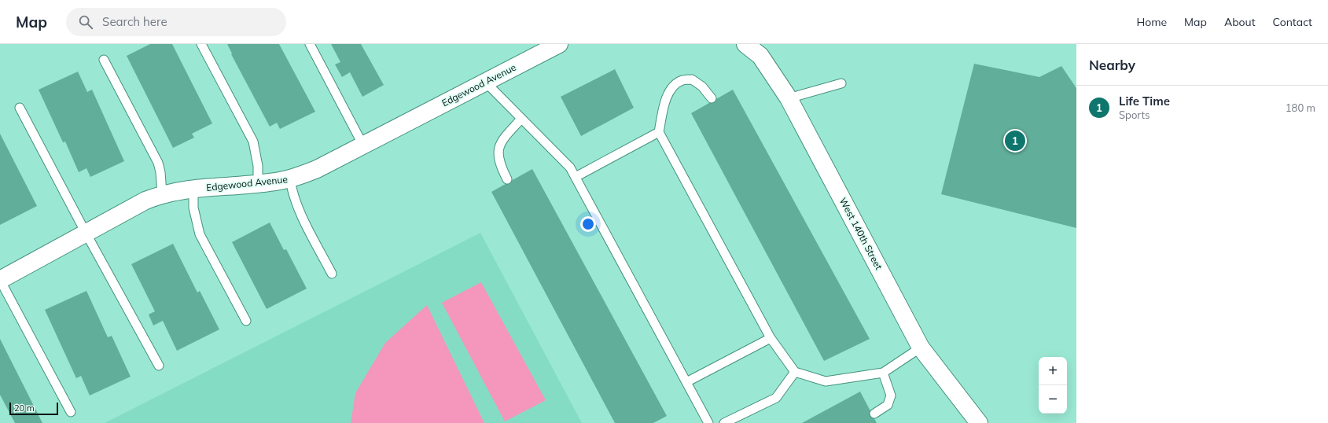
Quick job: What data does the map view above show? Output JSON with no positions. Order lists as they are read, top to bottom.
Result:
{
  "streets": {
    "street": ["Edgewood Avenue", "West 140th Street"]
  },
  "scale_bar": "20 m",
  "page": {
    "header": "Map",
    "search": "Search here",
    "nav": [
      "Home",
      "Map",
      "About",
      "Contact"
    ],
    "heading": "Nearby",
    "list": [
      {
        "mark": "1",
        "name": "Life Time",
        "note": "Sports",
        "value": "180 m"
      }
    ],
    "pins": "1",
    "map_buttons": ["+", "−"],
    "scale": "20 m"
  }
}
